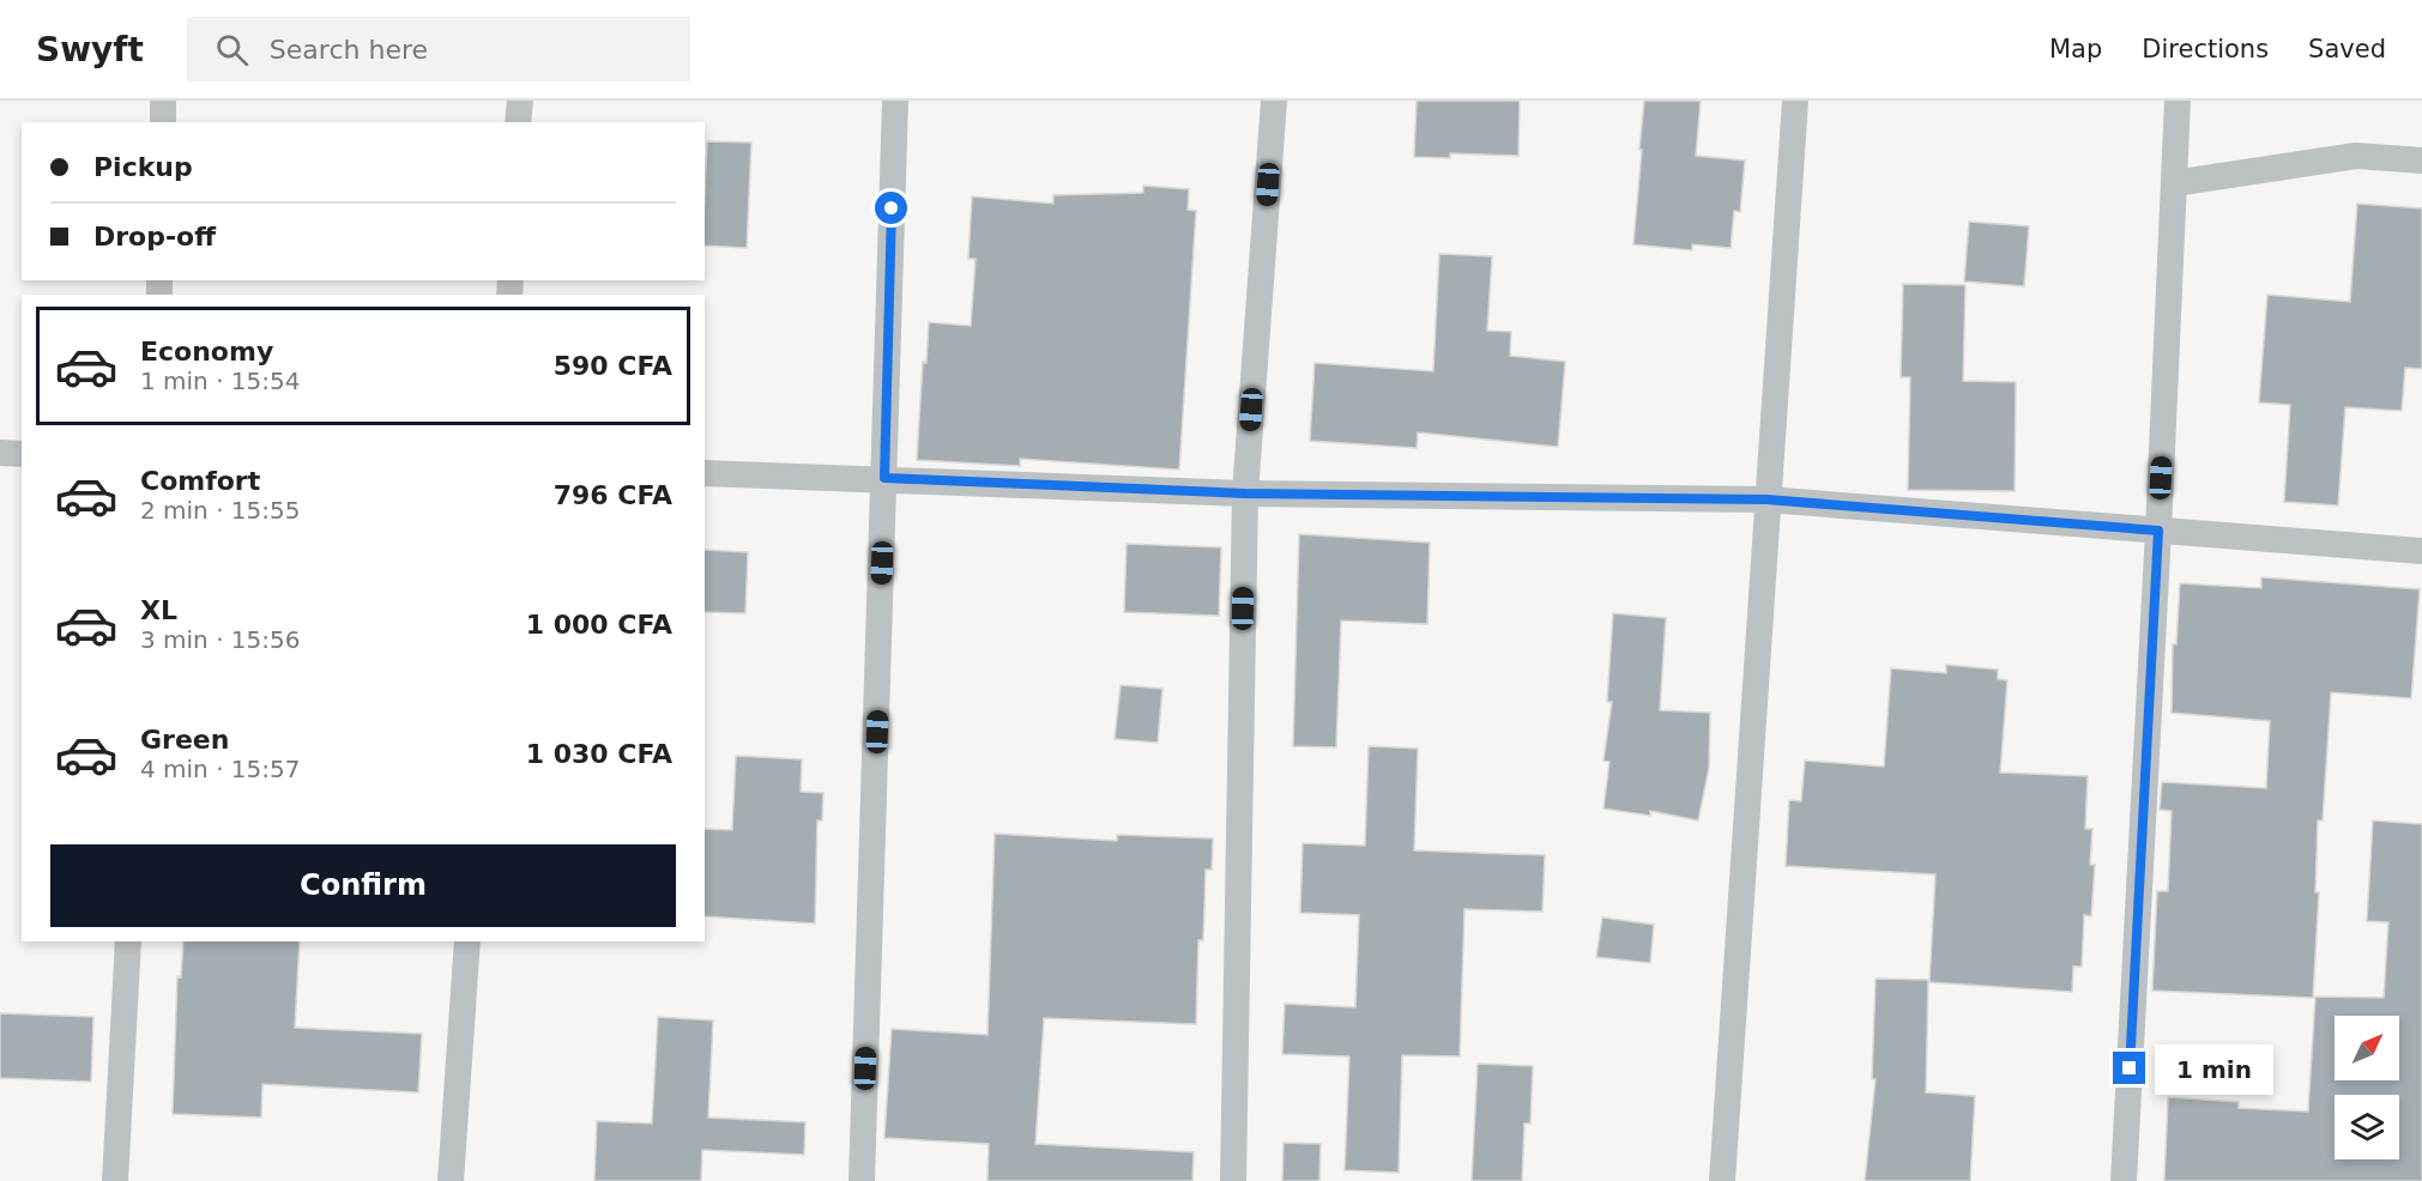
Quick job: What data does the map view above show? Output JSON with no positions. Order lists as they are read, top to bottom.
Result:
{
  "north": "top right",
  "page": {
    "header": "Swyft",
    "search": "Search here",
    "nav": ["Map", "Directions", "Saved"],
    "banner": ["Pickup", "Drop-off"],
    "list": [
      {
        "name": "Economy",
        "note": "1 min · 15:54",
        "value": "590 CFA"
      },
      {
        "name": "Comfort",
        "note": "2 min · 15:55",
        "value": "796 CFA"
      },
      {
        "name": "XL",
        "note": "3 min · 15:56",
        "value": "1 000 CFA"
      },
      {
        "name": "Green",
        "note": "4 min · 15:57",
        "value": "1 030 CFA"
      }
    ],
    "buttons": "Confirm",
    "bubble": "1 min"
  }
}
